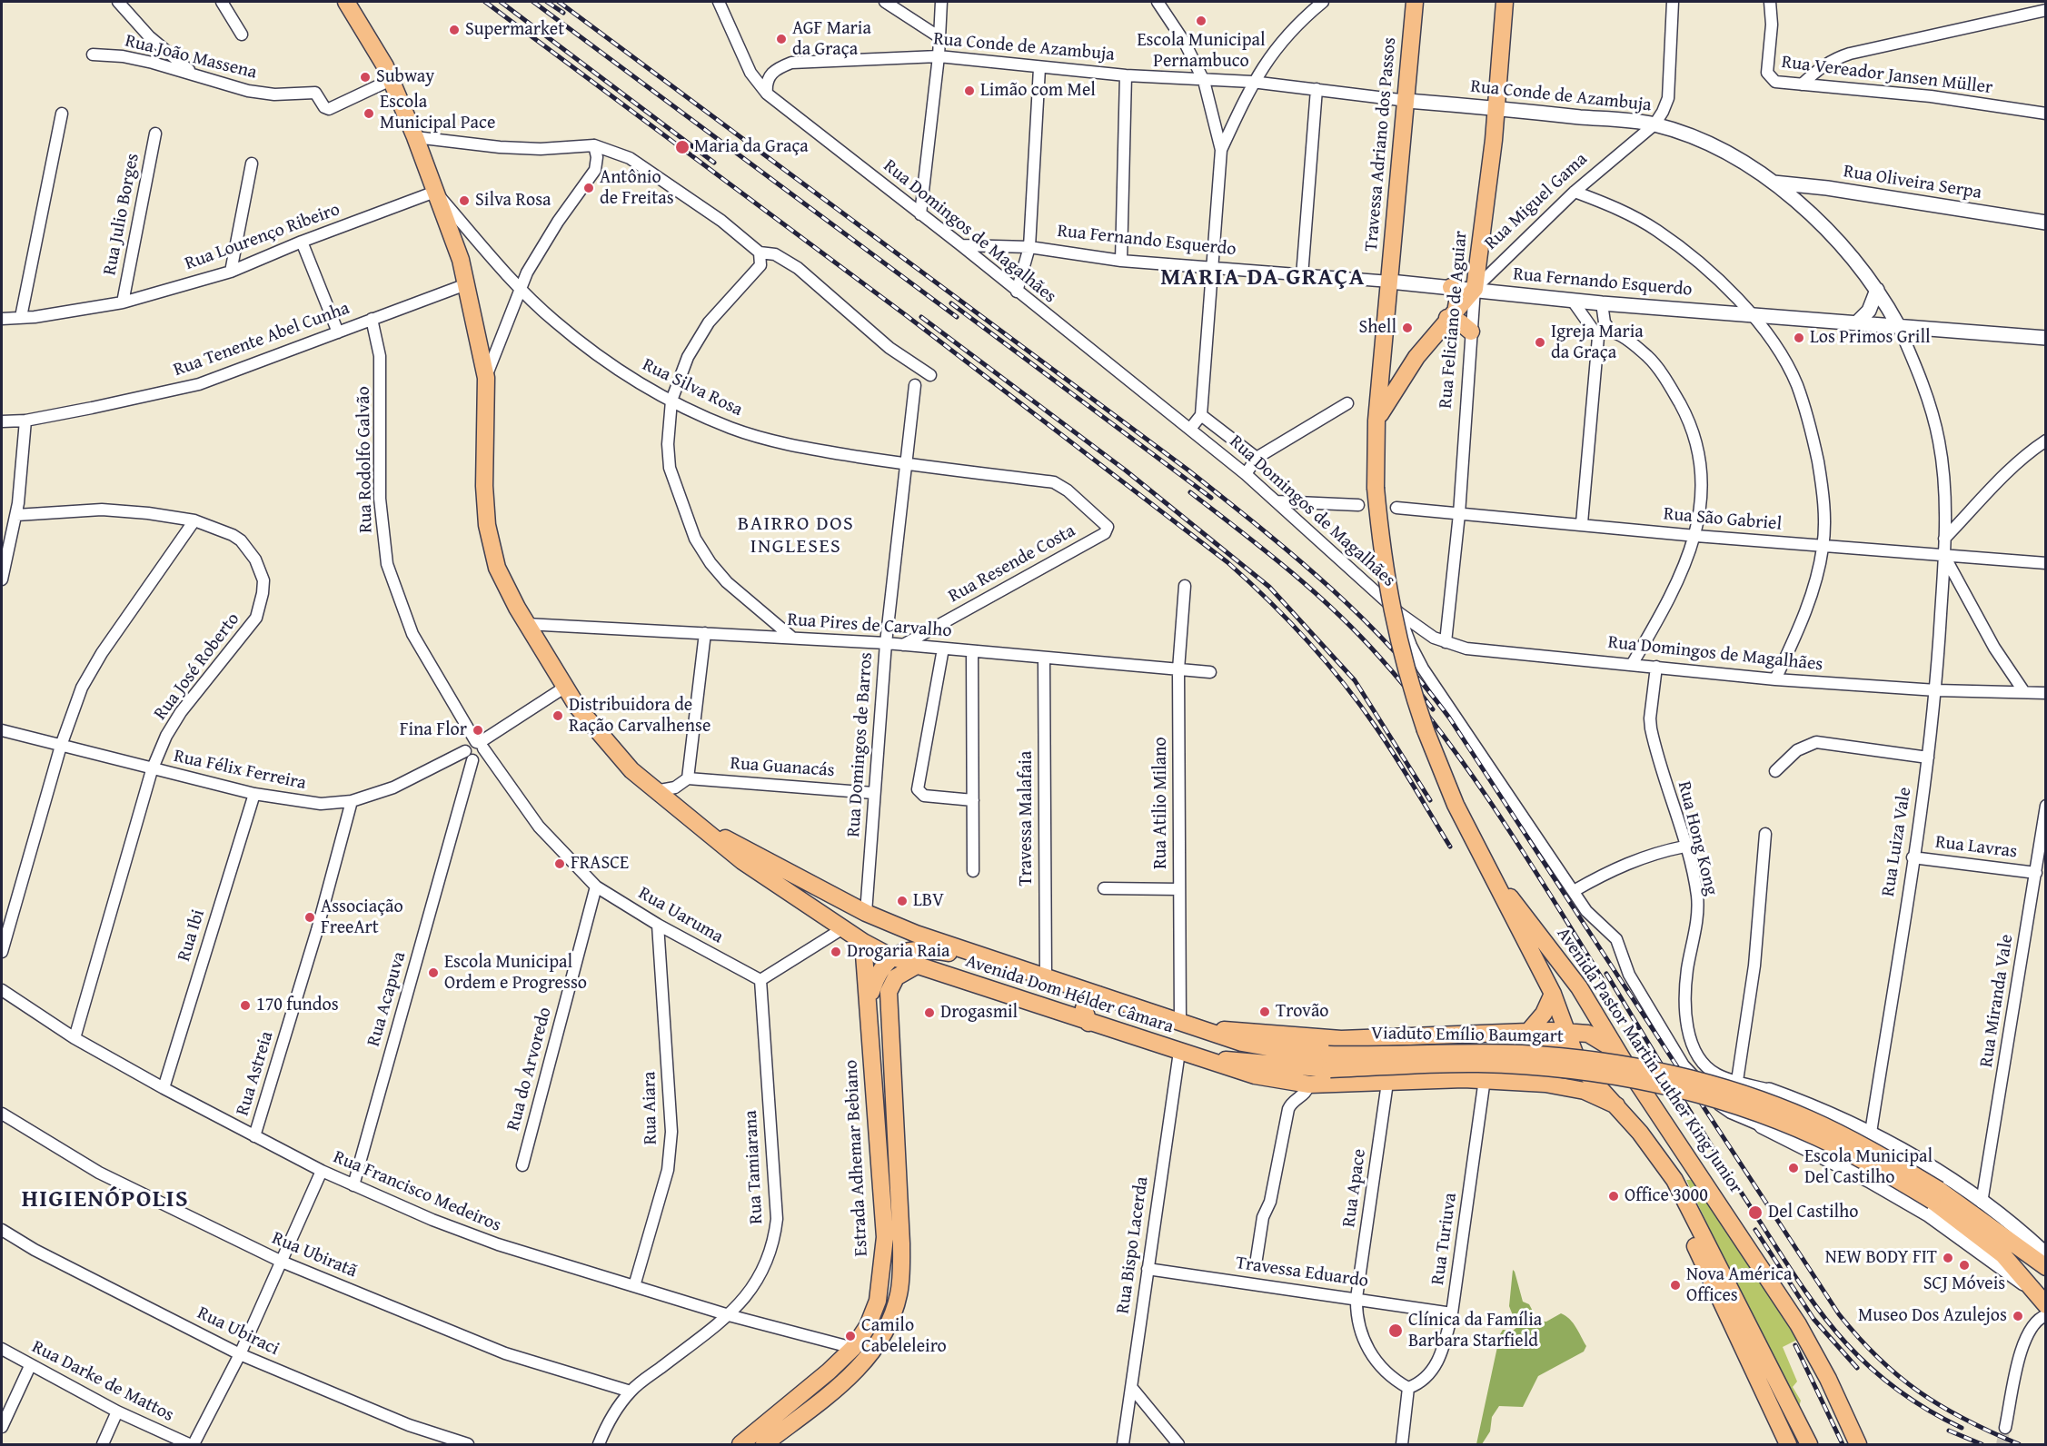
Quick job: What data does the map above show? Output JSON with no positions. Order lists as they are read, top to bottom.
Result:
{
  "streets": {
    "main road": [
      "Travessa Adriano dos Passos",
      "Rua Miguel Gama",
      "Rua Feliciano de Aguiar",
      "Avenida Dom Hélder Câmara",
      "Viaduto Emílio Baumgart",
      "Avenida Pastor Martin Luther King Junior",
      "Estrada Adhemar Bebiano"
    ],
    "street": [
      "Rua Conde de Azambuja",
      "Rua João Massena",
      "Rua Vereador Jansen Müller",
      "Rua Oliveira Serpa",
      "Rua Julio Borges",
      "Rua Domingos de Magalhães",
      "Rua Lourenço Ribeiro",
      "Rua Fernando Esquerdo",
      "Rua Tenente Abel Cunha",
      "Rua Silva Rosa",
      "Rua Rodolfo Galvão",
      "Rua São Gabriel",
      "Rua Resende Costa",
      "Rua Pires de Carvalho",
      "Rua José Roberto",
      "Rua Domingos de Barros",
      "Rua Guanacás",
      "Rua Félix Ferreira",
      "Rua Atilio Milano",
      "Travessa Malafaia",
      "Rua Hong Kong",
      "Rua Luiza Vale",
      "Rua Lavras",
      "Rua Uaruma",
      "Rua Ibi",
      "Rua Acapuva",
      "Rua Miranda Vale",
      "Rua do Arvoredo",
      "Rua Astreia",
      "Rua Aiara",
      "Rua Tamiarana",
      "Rua Apace",
      "Rua Francisco Medeiros",
      "Rua Turiuva",
      "Rua Bispo Lacerda",
      "Rua Ubiratã",
      "Travessa Eduardo",
      "Rua Ubiraci",
      "Rua Darke de Mattos"
    ]
  },
  "crossings": [
    ["Rua Conde de Azambuja", "Travessa Adriano dos Passos"],
    ["Rua Conde de Azambuja", "Rua Oliveira Serpa"],
    ["Rua Conde de Azambuja", "Rua Miguel Gama"],
    ["Rua Conde de Azambuja", "Rua Domingos de Magalhães"],
    ["Rua Conde de Azambuja", "Rua Fernando Esquerdo"],
    ["Rua Conde de Azambuja", "Rua Feliciano de Aguiar"],
    ["Rua Conde de Azambuja", "Rua São Gabriel"],
    ["Rua Conde de Azambuja", "Rua Luiza Vale"],
    ["Rua João Massena", "Avenida Dom Hélder Câmara"],
    ["Travessa Adriano dos Passos", "Rua Miguel Gama"],
    ["Travessa Adriano dos Passos", "Rua Fernando Esquerdo"],
    ["Travessa Adriano dos Passos", "Avenida Pastor Martin Luther King Junior"],
    ["Rua Miguel Gama", "Rua Fernando Esquerdo"],
    ["Rua Miguel Gama", "Rua Feliciano de Aguiar"],
    ["Rua Julio Borges", "Rua Lourenço Ribeiro"],
    ["Rua Domingos de Magalhães", "Rua Fernando Esquerdo"],
    ["Rua Domingos de Magalhães", "Rua Feliciano de Aguiar"],
    ["Rua Domingos de Magalhães", "Rua Hong Kong"],
    ["Rua Domingos de Magalhães", "Rua Luiza Vale"],
    ["Rua Lourenço Ribeiro", "Rua Silva Rosa"],
    ["Rua Lourenço Ribeiro", "Avenida Dom Hélder Câmara"],
    ["Rua Fernando Esquerdo", "Rua Feliciano de Aguiar"],
    ["Rua Feliciano de Aguiar", "Rua São Gabriel"],
    ["Rua Tenente Abel Cunha", "Rua Rodolfo Galvão"],
    ["Rua Tenente Abel Cunha", "Avenida Dom Hélder Câmara"],
    ["Rua Silva Rosa", "Rua Resende Costa"],
    ["Rua Silva Rosa", "Rua Domingos de Barros"],
    ["Rua Silva Rosa", "Avenida Dom Hélder Câmara"],
    ["Rua Rodolfo Galvão", "Rua Uaruma"],
    ["Rua São Gabriel", "Rua Luiza Vale"],
    ["Rua Resende Costa", "Rua Pires de Carvalho"],
    ["Rua Pires de Carvalho", "Rua Domingos de Barros"],
    ["Rua Pires de Carvalho", "Rua Atilio Milano"],
    ["Rua Pires de Carvalho", "Travessa Malafaia"],
    ["Rua Pires de Carvalho", "Avenida Dom Hélder Câmara"],
    ["Rua José Roberto", "Rua Félix Ferreira"],
    ["Rua José Roberto", "Rua Francisco Medeiros"],
    ["Rua Domingos de Barros", "Rua Guanacás"],
    ["Rua Domingos de Barros", "Avenida Dom Hélder Câmara"],
    ["Rua Félix Ferreira", "Rua Ibi"],
    ["Rua Félix Ferreira", "Rua Acapuva"],
    ["Rua Félix Ferreira", "Rua Astreia"],
    ["Rua Atilio Milano", "Avenida Dom Hélder Câmara"],
    ["Travessa Malafaia", "Avenida Dom Hélder Câmara"],
    ["Rua Luiza Vale", "Rua Lavras"],
    ["Rua Lavras", "Rua Miranda Vale"],
    ["Rua Uaruma", "Rua do Arvoredo"],
    ["Rua Uaruma", "Rua Aiara"],
    ["Rua Uaruma", "Rua Tamiarana"],
    ["Rua Ibi", "Rua Francisco Medeiros"],
    ["Avenida Dom Hélder Câmara", "Viaduto Emílio Baumgart"],
    ["Avenida Dom Hélder Câmara", "Avenida Pastor Martin Luther King Junior"],
    ["Avenida Dom Hélder Câmara", "Estrada Adhemar Bebiano"],
    ["Avenida Dom Hélder Câmara", "Rua Apace"],
    ["Avenida Dom Hélder Câmara", "Rua Turiuva"],
    ["Avenida Dom Hélder Câmara", "Rua Bispo Lacerda"],
    ["Rua Acapuva", "Rua Francisco Medeiros"],
    ["Rua Astreia", "Rua Francisco Medeiros"],
    ["Rua Aiara", "Rua Francisco Medeiros"],
    ["Estrada Adhemar Bebiano", "Rua Francisco Medeiros"],
    ["Rua Tamiarana", "Rua Francisco Medeiros"],
    ["Rua Tamiarana", "Rua Ubiratã"],
    ["Rua Apace", "Rua Turiuva"],
    ["Rua Apace", "Travessa Eduardo"],
    ["Rua Turiuva", "Travessa Eduardo"],
    ["Rua Bispo Lacerda", "Travessa Eduardo"]
  ],
  "districts": ["MARIA DA GRAÇA", "BAIRRO DOS INGLESES", "HIGIENÓPOLIS"],
  "places": [
    "Escola Municipal Pernambuco",
    "Supermarket",
    "AGF Maria da Graça",
    "Subway",
    "Limão com Mel",
    "Escola Municipal Pace",
    "Maria da Graça",
    "Antônio de Freitas",
    "Silva Rosa",
    "Shell",
    "Los Primos Grill",
    "Igreja Maria da Graça",
    "Distribuidora de Ração Carvalhense",
    "Fina Flor",
    "FRASCE",
    "LBV",
    "Associação FreeArt",
    "Drogaria Raia",
    "Escola Municipal Ordem e Progresso",
    "170 fundos",
    "Trovão",
    "Drogasmil",
    "Escola Municipal Del Castilho",
    "Office 3000",
    "Del Castilho",
    "NEW BODY FIT",
    "SCJ Móveis",
    "Nova América Offices",
    "Museo Dos Azulejos",
    "Clínica da Família Barbara Starfield",
    "Camilo Cabeleleiro"
  ]
}
